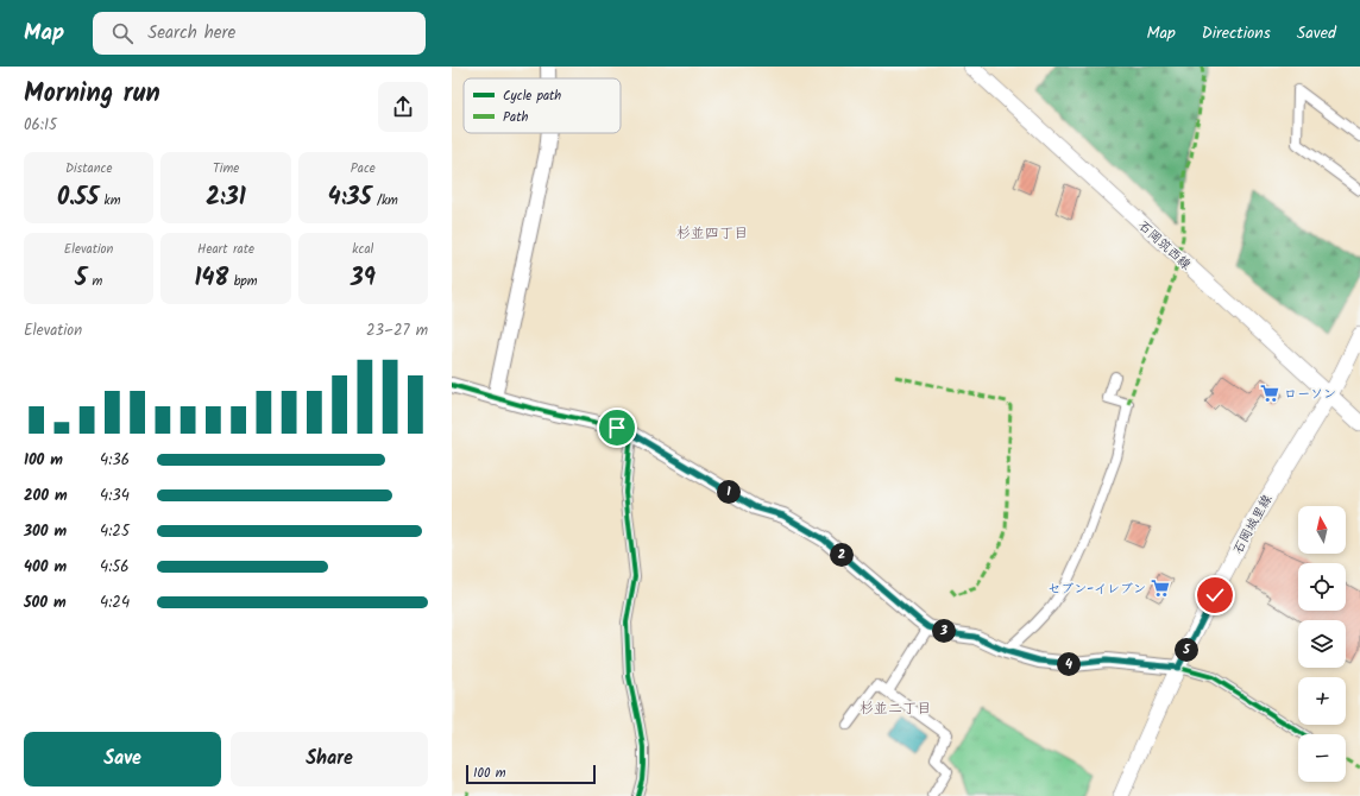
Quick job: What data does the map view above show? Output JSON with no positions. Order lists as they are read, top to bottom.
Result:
{
  "streets": {
    "main road": ["石岡筑西線", "石岡城里線"]
  },
  "crossings": [
    ["石岡筑西線", "石岡城里線"]
  ],
  "districts": ["杉並四丁目", "杉並二丁目"],
  "places": {
    "supermarket": ["ローソン", "セブン-イレブン"]
  },
  "legend": ["Cycle path", "Path"],
  "scale_bar": "100 m",
  "north": "top",
  "page": {
    "header": "Map",
    "search": "Search here",
    "nav": ["Map", "Directions", "Saved"],
    "heading": ["Morning run", "06:15"],
    "stats": [
      ["Distance", "0.55 km"],
      ["Time", "2:31"],
      ["Pace", "4:35 /km"],
      ["Elevation", "5 m"],
      ["Heart rate", "148 bpm"],
      ["kcal", "39"]
    ],
    "chart": ["Elevation", "23–27 m"],
    "list": [
      {
        "name": "100 m",
        "note": "4:36"
      },
      {
        "name": "200 m",
        "note": "4:34"
      },
      {
        "name": "300 m",
        "note": "4:25"
      },
      {
        "name": "400 m",
        "note": "4:56"
      },
      {
        "name": "500 m",
        "note": "4:24"
      }
    ],
    "pins": [
      "1",
      "2",
      "3",
      "5",
      "4"
    ],
    "map_buttons": ["+", "−"],
    "buttons": ["Save", "Share"],
    "scale": "100 m"
  }
}
